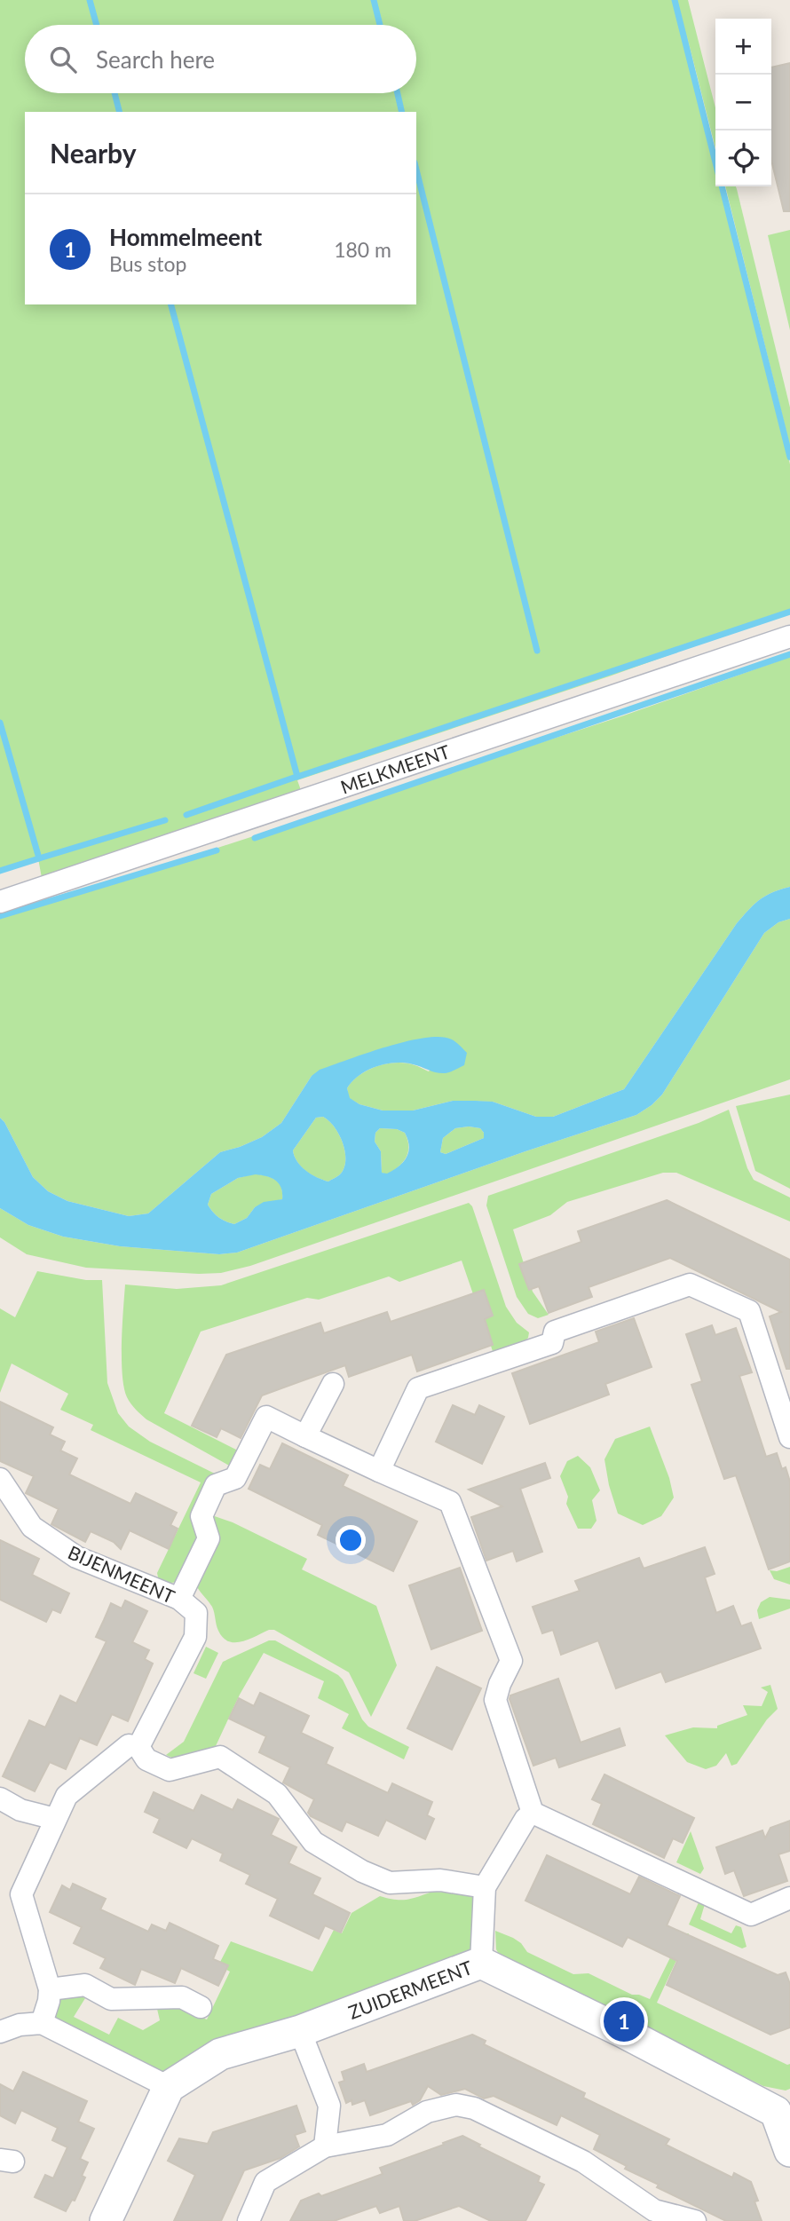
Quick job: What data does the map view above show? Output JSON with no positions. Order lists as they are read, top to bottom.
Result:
{
  "streets": {
    "street": ["MELKMEENT", "BIJENMEENT", "ZUIDERMEENT"]
  },
  "page": {
    "map_buttons": ["+", "−"],
    "search": "Search here",
    "heading": "Nearby",
    "list": [
      {
        "mark": "1",
        "name": "Hommelmeent",
        "note": "Bus stop",
        "value": "180 m"
      }
    ],
    "pins": "1"
  }
}
